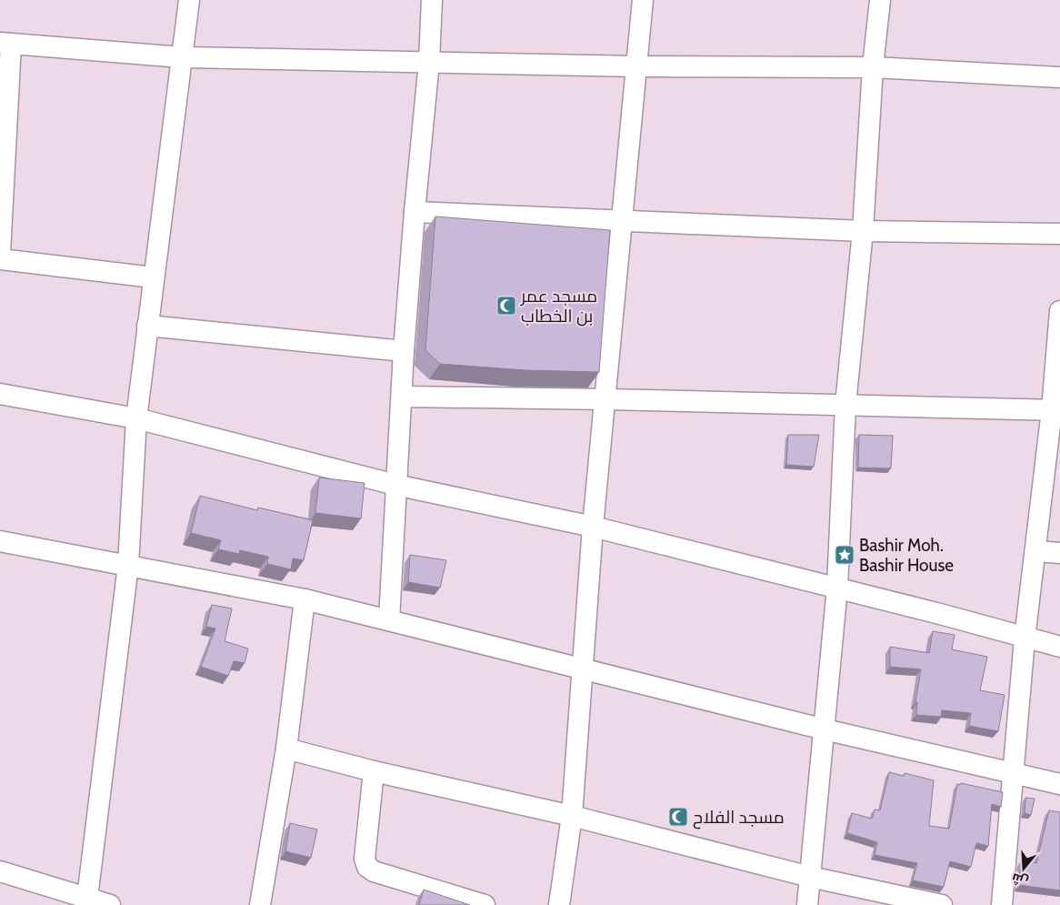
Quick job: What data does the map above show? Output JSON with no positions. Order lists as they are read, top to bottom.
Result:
{
  "places": {
    "mosque": ["مسجد عمر بن الخطاب", "مسجد الفلاح"],
    "place": ["Bashir Moh. Bashir House"]
  },
  "north": "bottom"
}
